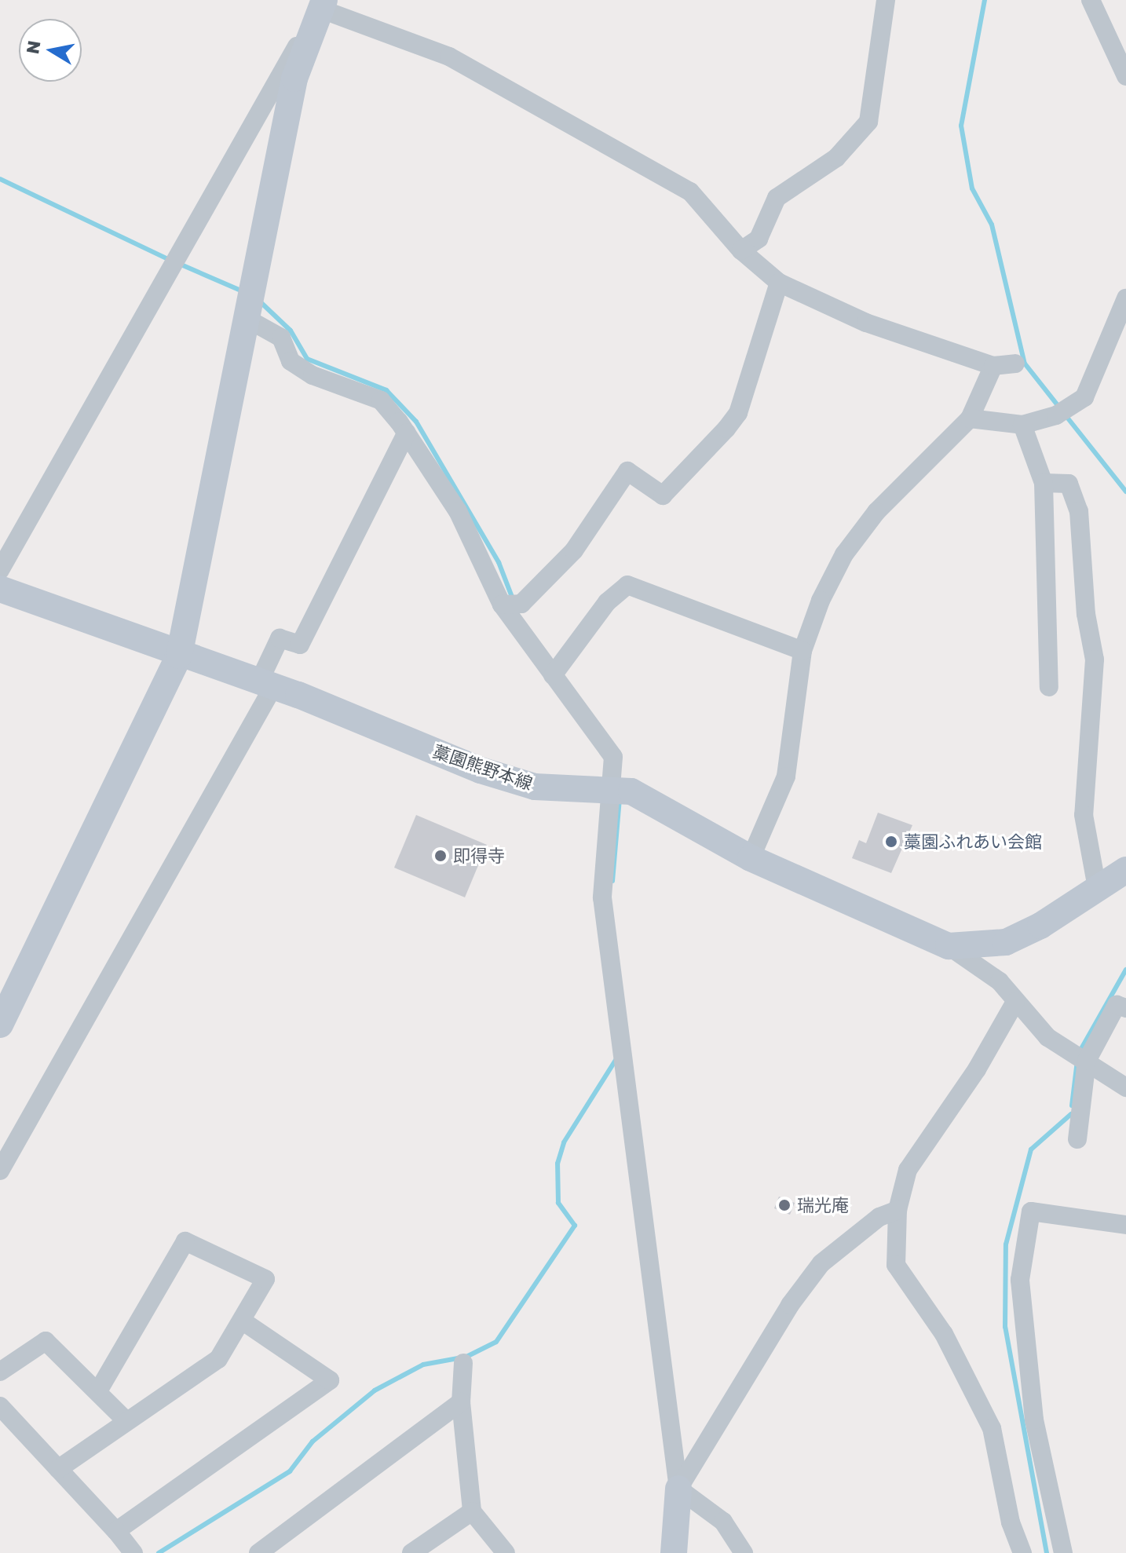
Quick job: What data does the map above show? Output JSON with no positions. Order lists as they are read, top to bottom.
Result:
{
  "streets": {
    "main road": ["藁園熊野本線"]
  },
  "places": ["藁園ふれあい会館", "即得寺", "瑞光庵"],
  "north": "left"
}
